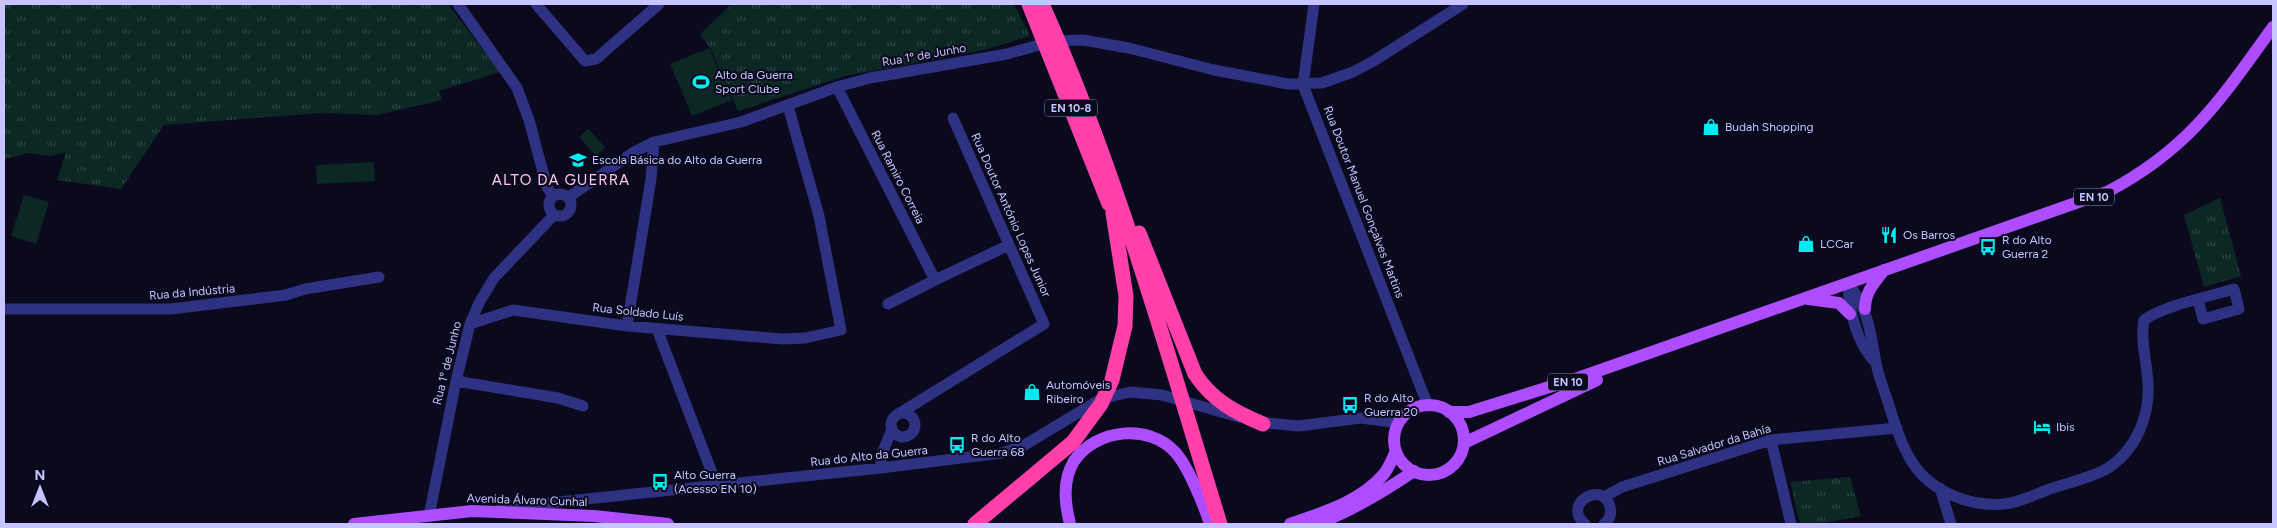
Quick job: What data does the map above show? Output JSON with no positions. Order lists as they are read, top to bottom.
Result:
{
  "streets": {
    "highway": ["EN 10-8"],
    "main road": ["EN 10", "Avenida Álvaro Cunhal"],
    "street": [
      "Rua 1º de Junho",
      "Rua Ramiro Correia",
      "Rua Doutor Manuel Gonçalves Martins",
      "Rua Doutor António Lopes Junior",
      "Rua da Indústria",
      "Rua Soldado Luís",
      "Rua Salvador da Bahía",
      "Rua do Alto da Guerra"
    ]
  },
  "crossings": [
    ["Rua 1º de Junho", "Rua Ramiro Correia"],
    ["Rua 1º de Junho", "Rua Doutor Manuel Gonçalves Martins"],
    ["Rua 1º de Junho", "Rua Soldado Luís"],
    ["Rua 1º de Junho", "Avenida Álvaro Cunhal"],
    ["EN 10", "Rua Doutor Manuel Gonçalves Martins"],
    ["EN 10", "Rua do Alto da Guerra"],
    ["Rua Doutor Manuel Gonçalves Martins", "Rua do Alto da Guerra"],
    ["Rua do Alto da Guerra", "Avenida Álvaro Cunhal"]
  ],
  "districts": ["ALTO DA GUERRA"],
  "places": {
    "sports": ["Alto da Guerra Sport Clube"],
    "shop": ["Budah Shopping", "LCCar", "Automóveis Ribeiro"],
    "school or university": ["Escola Básica do Alto da Guerra"],
    "restaurant": ["Os Barros"],
    "bus stop": [
      "R do Alto Guerra 2",
      "R do Alto Guerra 20",
      "R do Alto Guerra 68",
      "Alto Guerra (Acesso EN 10)"
    ],
    "hotel": ["Ibis"]
  },
  "north": "top"
}
